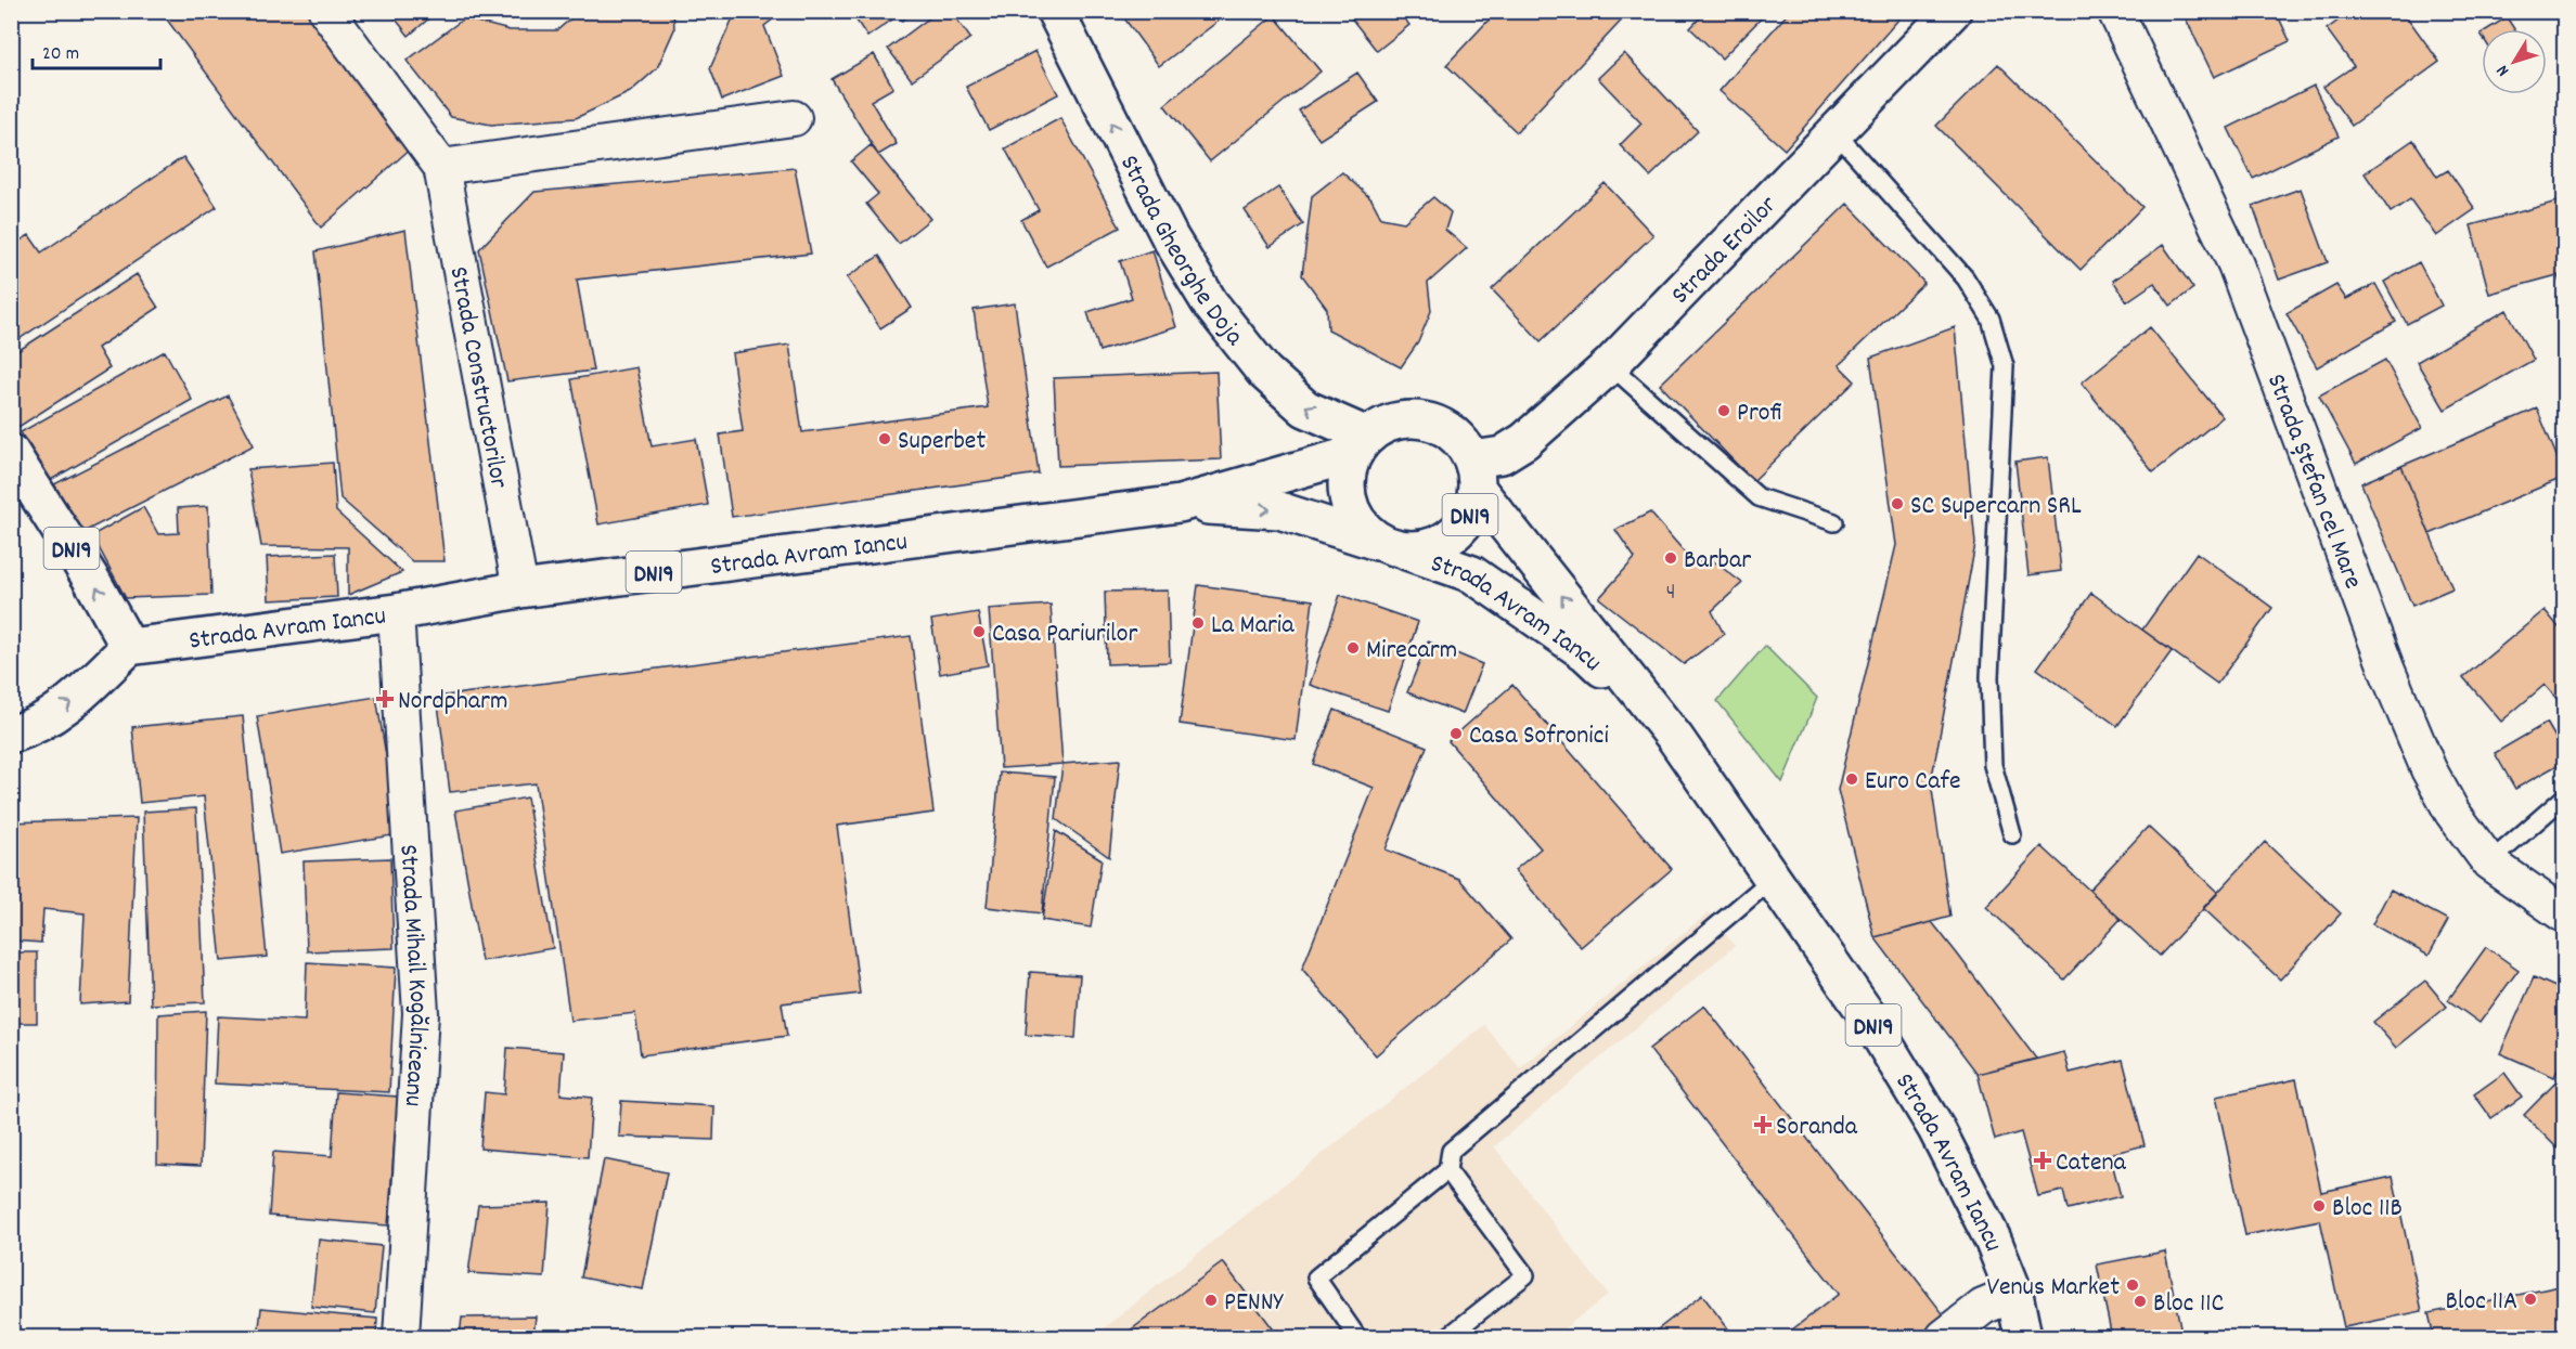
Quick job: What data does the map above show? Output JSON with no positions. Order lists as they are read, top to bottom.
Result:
{
  "streets": {
    "main road": [
      "Strada Gheorghe Doja",
      "Strada Eroilor",
      "DN19",
      "Strada Avram Iancu"
    ],
    "street": ["Strada Constructorilor", "Strada Ștefan cel Mare", "Strada Mihail Kogălniceanu"]
  },
  "crossings": [
    ["Strada Gheorghe Doja", "Strada Eroilor"],
    ["Strada Gheorghe Doja", "DN19"],
    ["Strada Gheorghe Doja", "Strada Avram Iancu"],
    ["Strada Eroilor", "DN19"],
    ["Strada Eroilor", "Strada Avram Iancu"],
    ["Strada Constructorilor", "Strada Avram Iancu"],
    ["DN19", "Strada Avram Iancu"],
    ["Strada Avram Iancu", "Strada Mihail Kogălniceanu"]
  ],
  "one_way": ["Strada Gheorghe Doja"],
  "places": {
    "other": [
      "Profi",
      "Superbet",
      "SC Supercarn SRL",
      "Barbar",
      "La Maria",
      "Casa Pariurilor",
      "Mirecarm",
      "Casa Sofronici",
      "Euro Cafe",
      "Bloc 11B",
      "Venus Market",
      "Bloc 11A",
      "PENNY",
      "Bloc 11C"
    ],
    "health": ["Nordpharm", "Soranda", "Catena"]
  },
  "house_numbers": ["4"],
  "scale_bar": "20 m",
  "north": "bottom left"
}
